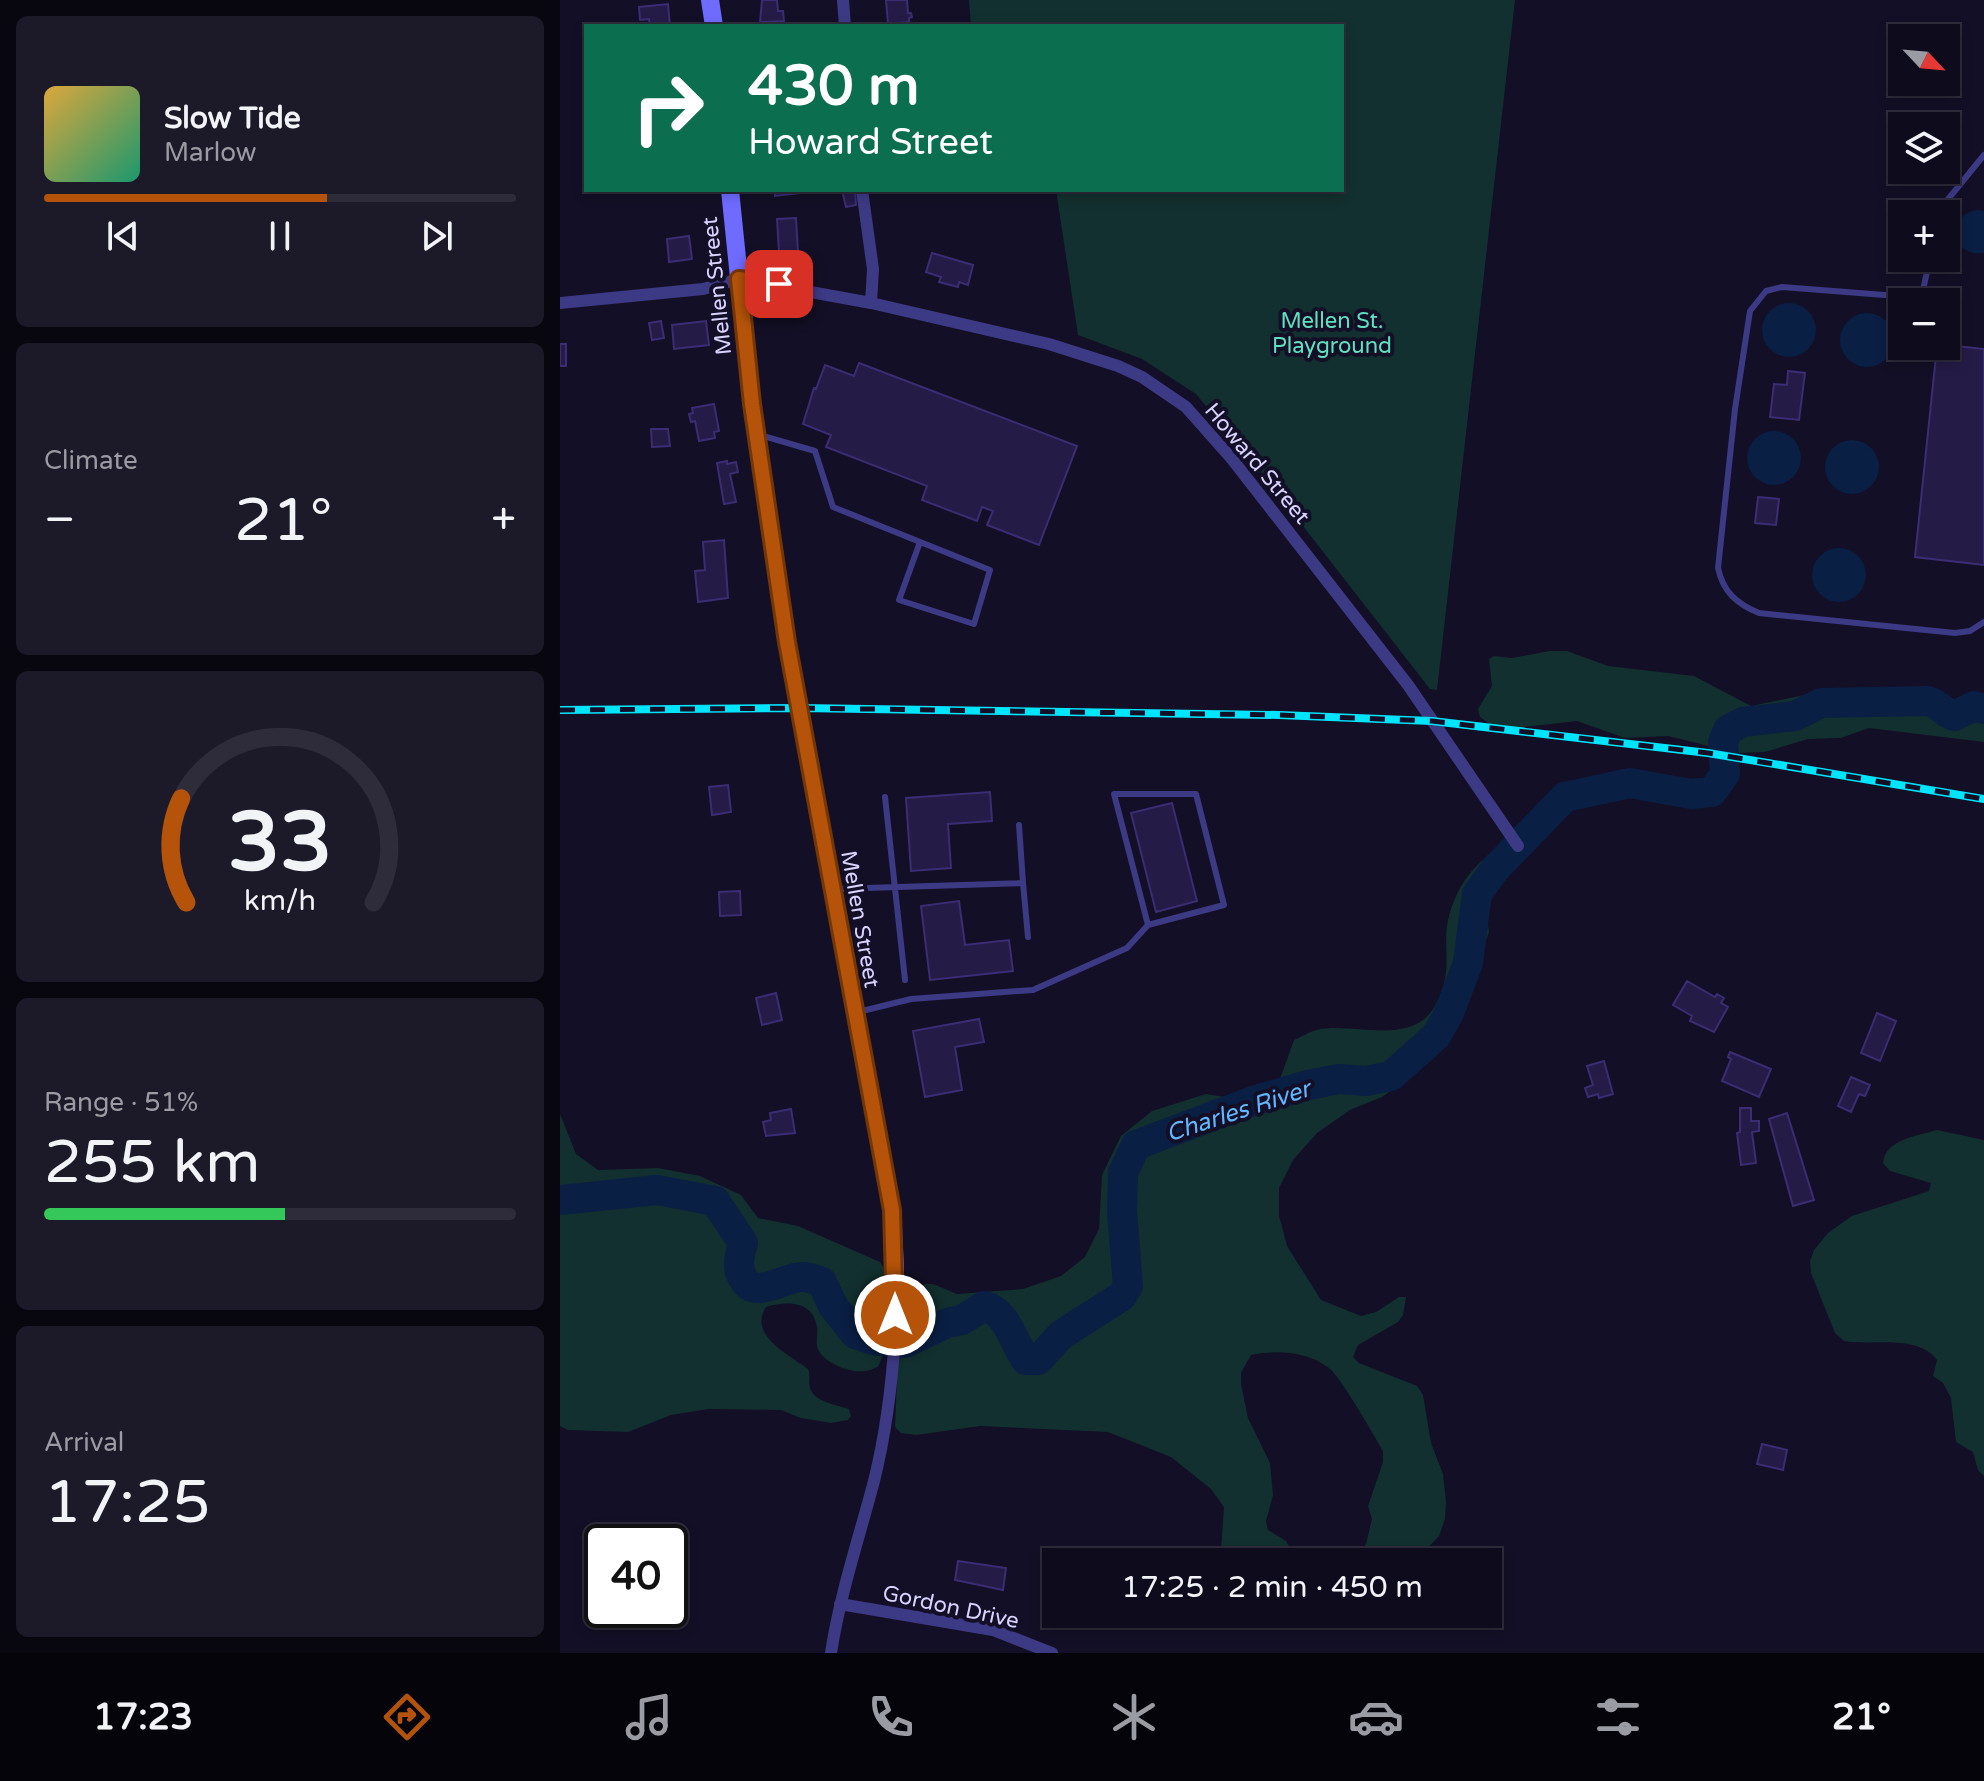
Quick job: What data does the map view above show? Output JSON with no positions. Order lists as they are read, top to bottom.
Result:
{
  "streets": {
    "street": ["Mellen Street", "Howard Street", "Gordon Drive"]
  },
  "crossings": [
    ["Mellen Street", "Howard Street"],
    ["Mellen Street", "Gordon Drive"]
  ],
  "water": ["Charles River"],
  "parks": ["Mellen St. Playground"],
  "north": "bottom right",
  "page": {
    "map_buttons": ["+", "−"],
    "turn": ["430 m", "Howard Street"],
    "song": ["Slow Tide", "Marlow"],
    "tile": [
      "Climate",
      ["Range · 51%", "255 km"],
      ["Arrival", "17:25"]
    ],
    "heat": ["−", "21°", "+"],
    "limit": "40",
    "trip": "17:25 · 2 min · 450 m",
    "tabs": ["17:23", "21°"],
    "gauge": ["33", "km/h"]
  }
}
